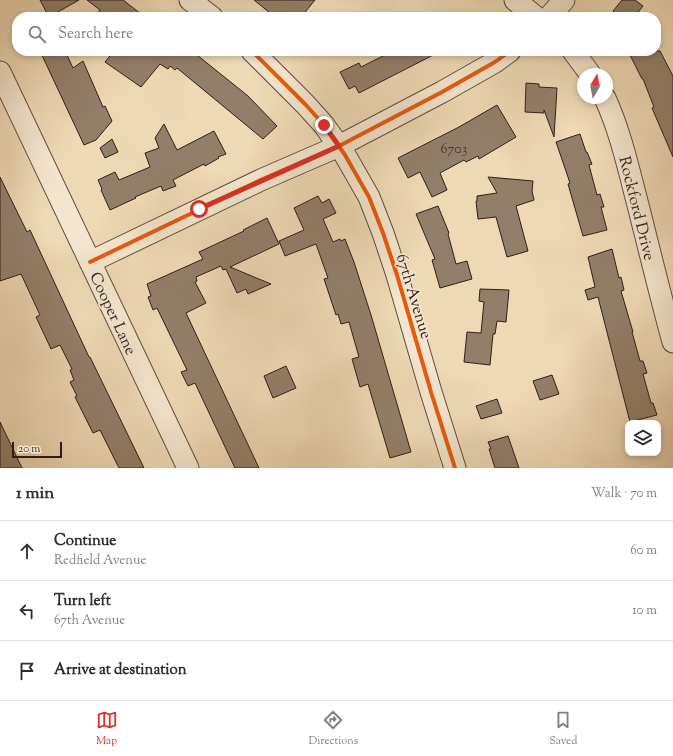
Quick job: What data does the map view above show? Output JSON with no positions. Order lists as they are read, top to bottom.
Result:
{
  "streets": {
    "street": ["Rockford Drive", "67th Avenue", "Cooper Lane"]
  },
  "house_numbers": ["6703"],
  "scale_bar": "20 m",
  "north": "top",
  "page": {
    "search": "Search here",
    "scale": "20 m",
    "heading": ["1 min", "Walk · 70 m"],
    "list": [
      ["Continue", "Redfield Avenue", "60 m"],
      ["Turn left", "67th Avenue", "10 m"],
      "Arrive at destination"
    ],
    "nav": ["Map", "Directions", "Saved"]
  }
}
